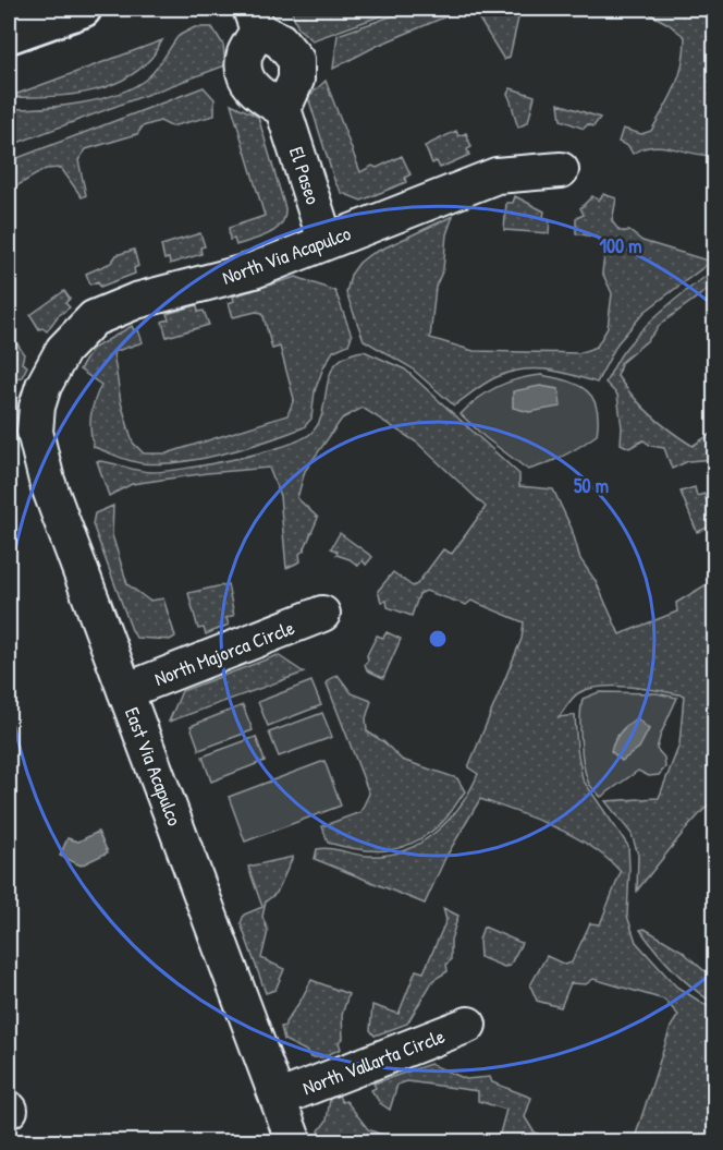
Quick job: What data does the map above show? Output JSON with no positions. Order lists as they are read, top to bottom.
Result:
{
  "streets": {
    "street": [
      "El Paseo",
      "North Via Acapulco",
      "North Majorca Circle",
      "East Via Acapulco",
      "North Vallarta Circle"
    ]
  },
  "crossings": [
    ["El Paseo", "North Via Acapulco"],
    ["North Via Acapulco", "East Via Acapulco"],
    ["North Majorca Circle", "East Via Acapulco"],
    ["East Via Acapulco", "North Vallarta Circle"]
  ],
  "rings": ["100 m", "50 m"]
}
